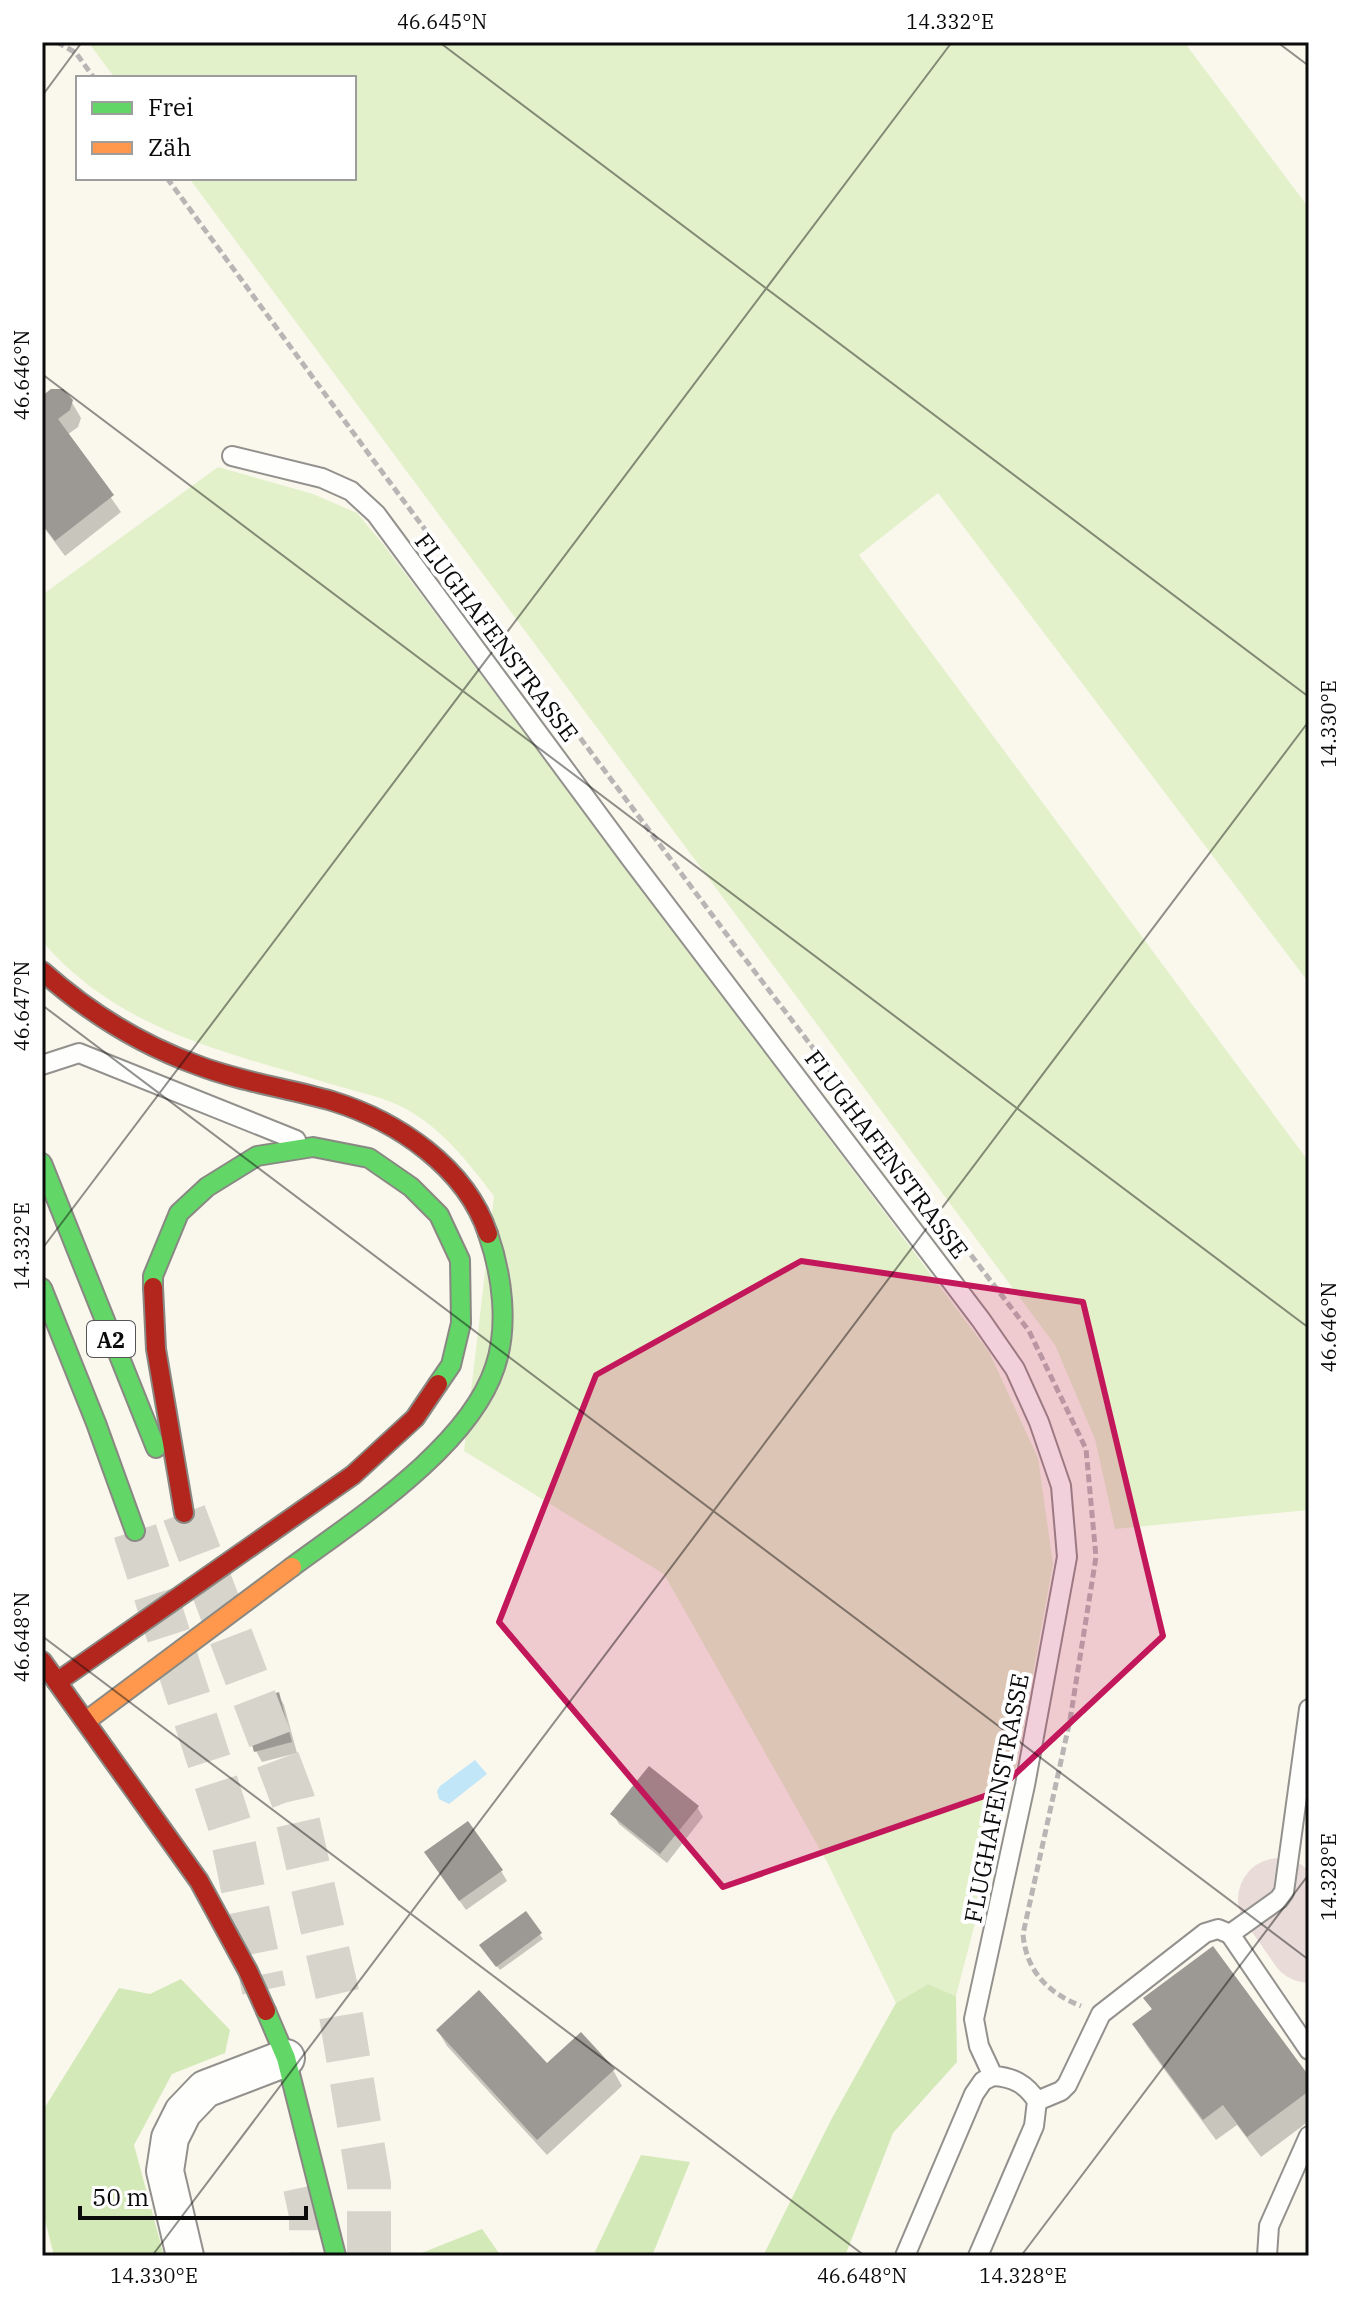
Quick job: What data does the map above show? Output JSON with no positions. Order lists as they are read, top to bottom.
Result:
{
  "streets": {
    "main road": ["A2"],
    "lane": ["FLUGHAFENSTRASSE"]
  },
  "legend": ["Frei", "Zäh"],
  "scale_bar": "50 m",
  "coordinates": [
    "46.645°N",
    "14.332°E",
    "46.646°N",
    "14.330°E",
    "46.647°N",
    "46.648°N",
    "14.328°E"
  ]
}
